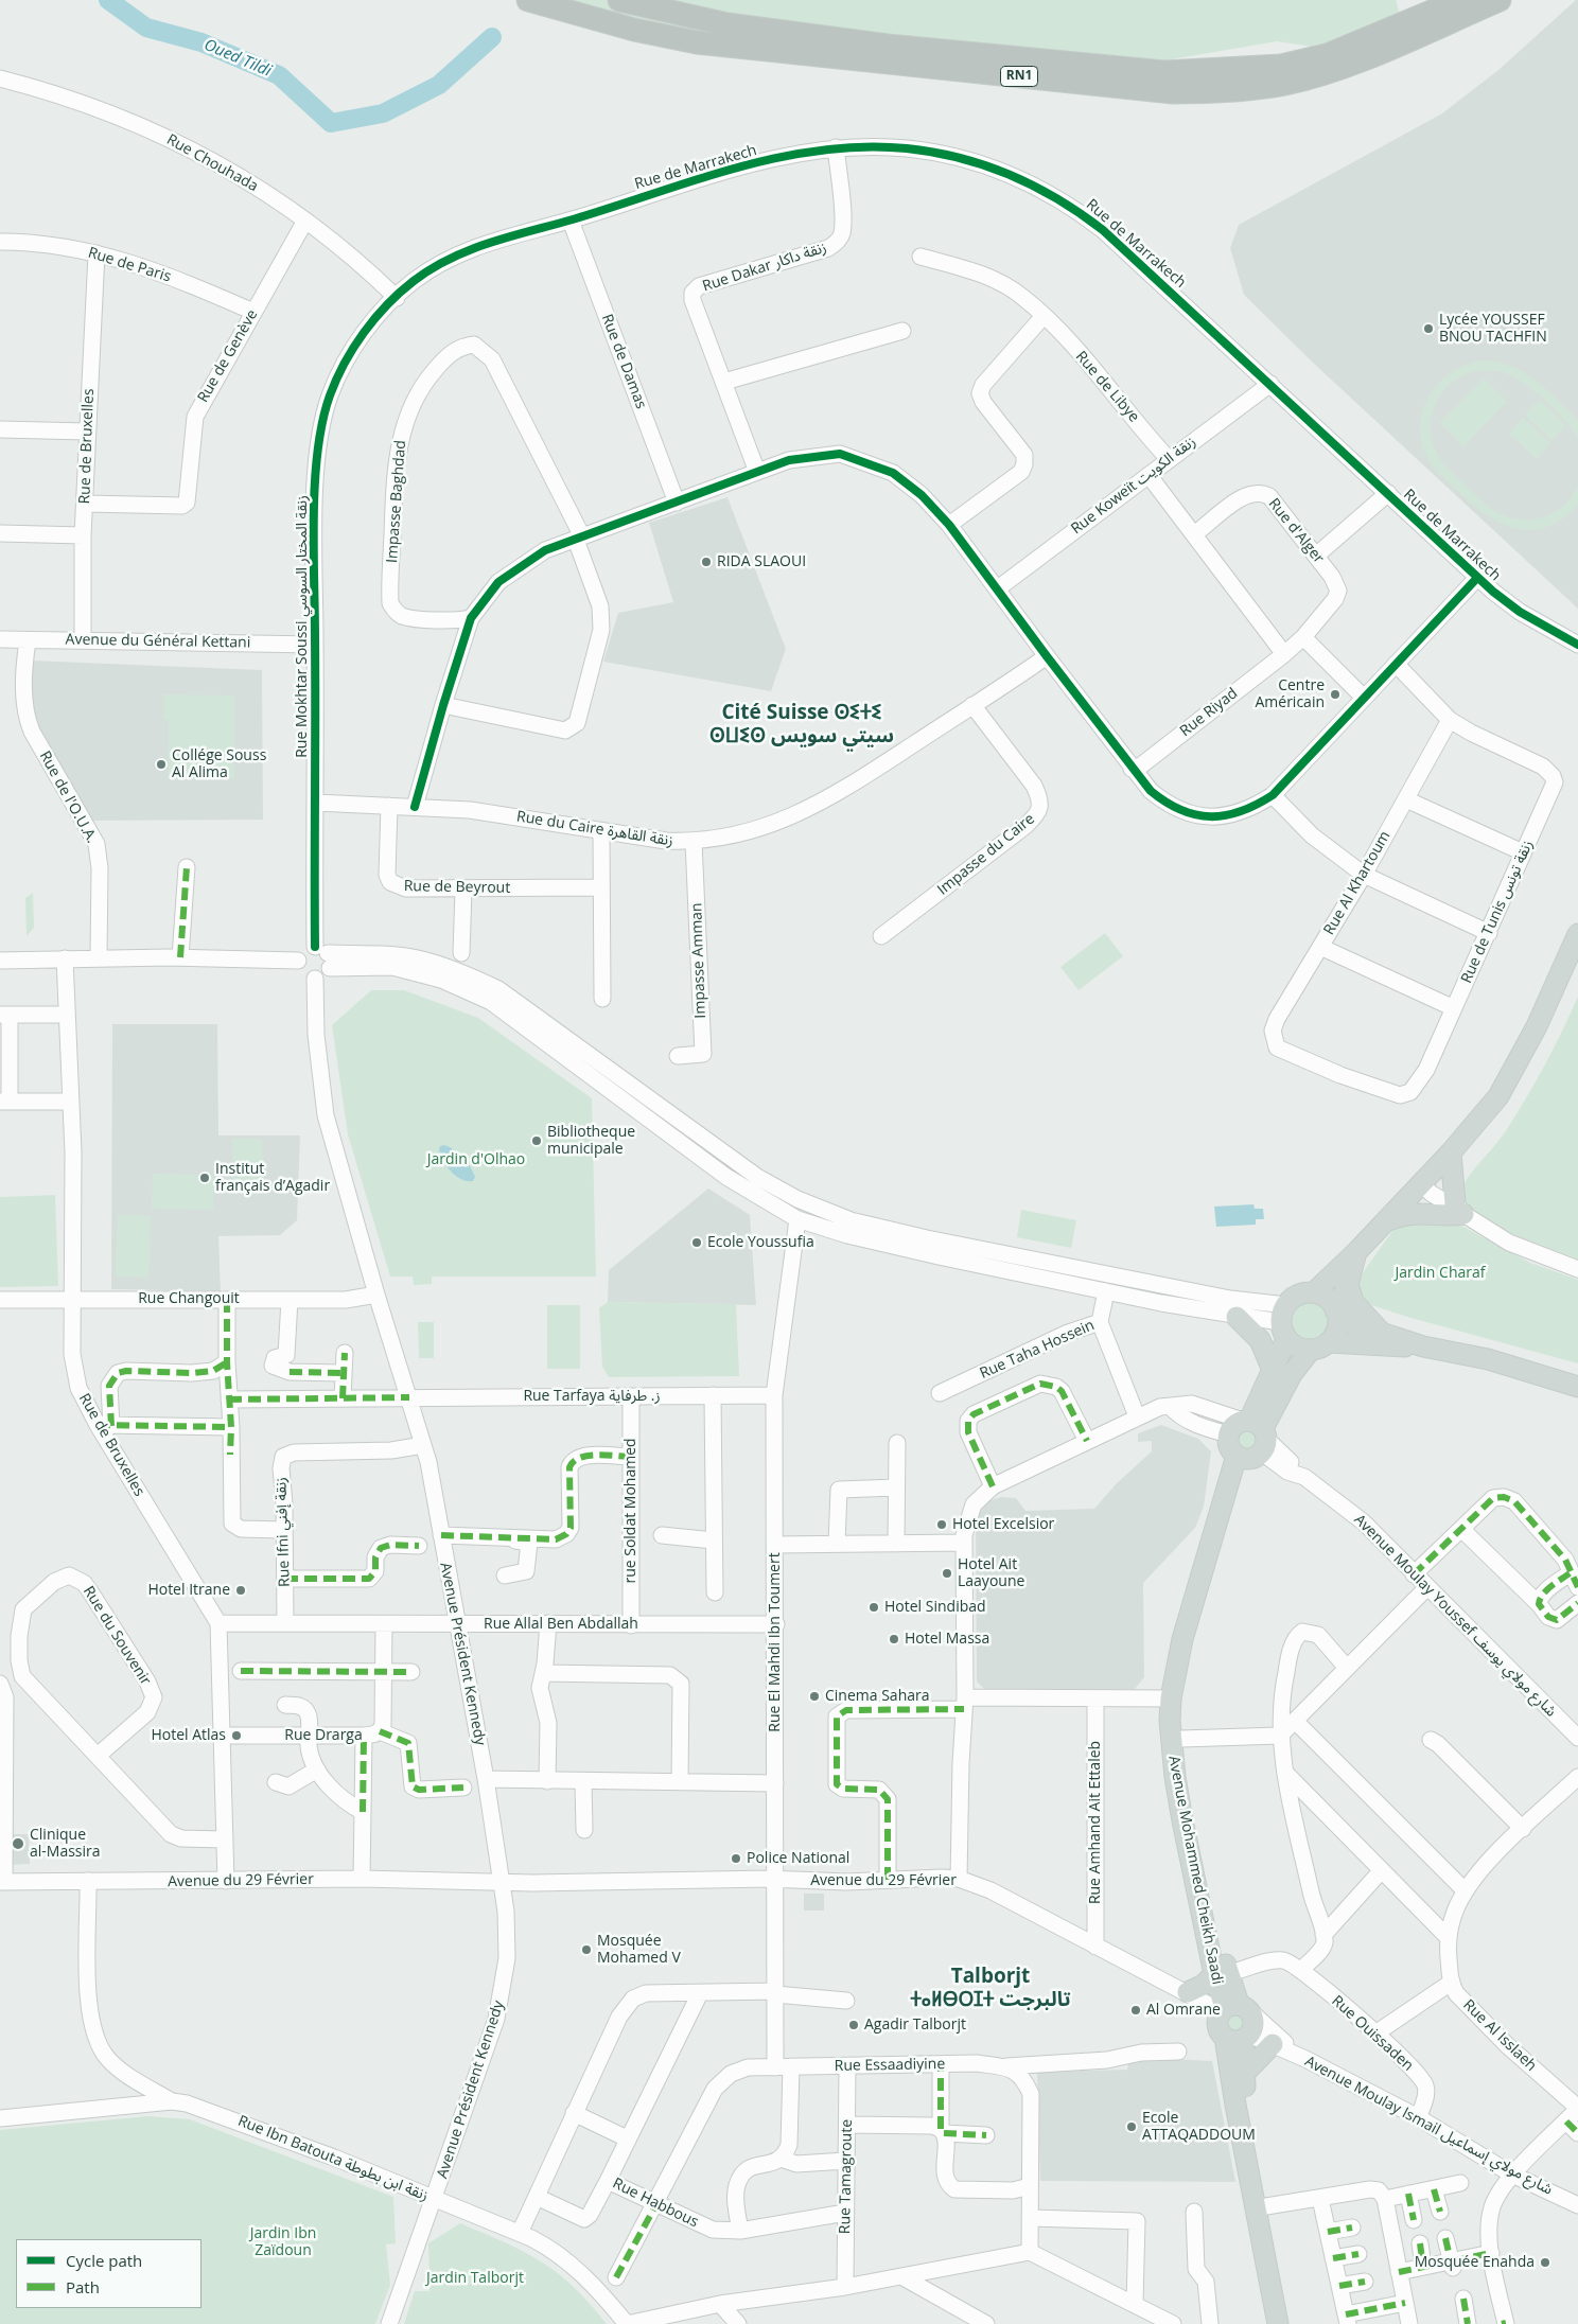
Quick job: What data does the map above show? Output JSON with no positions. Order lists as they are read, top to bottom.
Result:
{
  "streets": {
    "highway": ["RN1"],
    "main road": ["Avenue Mohammed Cheikh Saadi"],
    "street": [
      "Rue Chouhada",
      "Rue de Marrakech",
      "Rue de Paris",
      "Rue Dakar زنقة داكار",
      "Rue de Genève",
      "Rue de Damas",
      "Rue de Libye",
      "Rue de Bruxelles",
      "Rue Koweït زنقة الكويت",
      "Impasse Baghdad",
      "Rue d'Alger",
      "Rue Mokhtar Soussi زنقة المختار السوسي",
      "Avenue du Général Kettani",
      "Rue Riyad",
      "Rue de l'O.U.A.",
      "Rue du Caire زنقة القاهرة",
      "Impasse du Caire",
      "Rue Al Khartoum",
      "Rue de Beyrout",
      "Rue de Tunis زنقة تونس",
      "Impasse Amman",
      "Rue Changouit",
      "Rue Taha Hossein",
      "Rue Tarfaya ز. طرفاية",
      "rue Soldat Mohamed",
      "Rue Ifni زنقة إفني",
      "Avenue Moulay Youssef شارع مولاي يوسف",
      "Rue Allal Ben Abdallah",
      "Rue du Souvenir",
      "Rue El Mahdi Ibn Toumert",
      "Avenue Président Kennedy",
      "Rue Drarga",
      "Rue Amhand Ait Ettaleb",
      "Avenue du 29 Février",
      "Rue Ouissaden",
      "Rue Al Isslaeh",
      "Rue Essaadiyine",
      "Avenue Moulay Ismail شارع مولاي إسماعيل",
      "Rue Ibn Batouta زنقة ابن بطوطة",
      "Rue Tamagroute",
      "Rue Habbous"
    ]
  },
  "crossings": [
    ["Rue Chouhada", "Rue de Marrakech"],
    ["Rue Chouhada", "Rue de Genève"],
    ["Rue Chouhada", "Rue Mokhtar Soussi زنقة المختار السوسي"],
    ["Rue de Marrakech", "Rue Dakar زنقة داكار"],
    ["Rue de Marrakech", "Rue de Damas"],
    ["Rue de Marrakech", "Rue Koweït زنقة الكويت"],
    ["Rue de Marrakech", "Rue Mokhtar Soussi زنقة المختار السوسي"],
    ["Rue de Paris", "Rue de Genève"],
    ["Rue de Paris", "Rue de Bruxelles"],
    ["Rue de Genève", "Rue de Bruxelles"],
    ["Rue de Libye", "Rue Koweït زنقة الكويت"],
    ["Rue de Bruxelles", "Avenue du Général Kettani"],
    ["Rue de Bruxelles", "Rue Changouit"],
    ["Rue de Bruxelles", "Rue Allal Ben Abdallah"],
    ["Rue de Bruxelles", "Rue du Souvenir"],
    ["Rue de Bruxelles", "Rue Drarga"],
    ["Rue de Bruxelles", "Avenue du 29 Février"],
    ["Rue d'Alger", "Rue Riyad"],
    ["Rue Mokhtar Soussi زنقة المختار السوسي", "Avenue du Général Kettani"],
    ["Rue Mokhtar Soussi زنقة المختار السوسي", "Rue du Caire زنقة القاهرة"],
    ["Rue Mokhtar Soussi زنقة المختار السوسي", "Avenue Président Kennedy"],
    ["Avenue du Général Kettani", "Rue de l'O.U.A."],
    ["Rue du Caire زنقة القاهرة", "Impasse du Caire"],
    ["Rue du Caire زنقة القاهرة", "Rue de Beyrout"],
    ["Rue du Caire زنقة القاهرة", "Impasse Amman"],
    ["Rue Al Khartoum", "Rue de Tunis زنقة تونس"],
    ["Rue Changouit", "Avenue Président Kennedy"],
    ["Rue Taha Hossein", "Avenue Moulay Youssef شارع مولاي يوسف"],
    ["Rue Tarfaya ز. طرفاية", "rue Soldat Mohamed"],
    ["Rue Tarfaya ز. طرفاية", "Rue El Mahdi Ibn Toumert"],
    ["Rue Tarfaya ز. طرفاية", "Avenue Président Kennedy"],
    ["rue Soldat Mohamed", "Rue Allal Ben Abdallah"],
    ["Rue Ifni زنقة إفني", "Rue Allal Ben Abdallah"],
    ["Rue Ifni زنقة إفني", "Avenue Président Kennedy"],
    ["Avenue Moulay Youssef شارع مولاي يوسف", "Avenue Mohammed Cheikh Saadi"],
    ["Avenue Moulay Youssef شارع مولاي يوسف", "Avenue du 29 Février"],
    ["Rue Allal Ben Abdallah", "Rue El Mahdi Ibn Toumert"],
    ["Rue Allal Ben Abdallah", "Avenue Président Kennedy"],
    ["Rue Allal Ben Abdallah", "Rue Drarga"],
    ["Rue El Mahdi Ibn Toumert", "Avenue du 29 Février"],
    ["Rue El Mahdi Ibn Toumert", "Rue Essaadiyine"],
    ["Avenue Président Kennedy", "Avenue du 29 Février"],
    ["Avenue Président Kennedy", "Rue Ibn Batouta زنقة ابن بطوطة"],
    ["Rue Amhand Ait Ettaleb", "Avenue du 29 Février"],
    ["Avenue Mohammed Cheikh Saadi", "Avenue du 29 Février"],
    ["Avenue du 29 Février", "Avenue Moulay Ismail شارع مولاي إسماعيل"],
    ["Rue Ouissaden", "Avenue Moulay Ismail شارع مولاي إسماعيل"],
    ["Rue Essaadiyine", "Rue Tamagroute"],
    ["Rue Essaadiyine", "Rue Habbous"],
    ["Rue Tamagroute", "Rue Habbous"]
  ],
  "districts": ["Cité Suisse ⵙⵉⵜⵉ ⵙⵡⵉⵙ سيتي سويس", "Talborjt ⵜⴰⵍⴱⵔⵊⵜ تالبرجت"],
  "water": ["Oued Tildi"],
  "parks": [
    "Jardin d'Olhao",
    "Jardin Charaf",
    "Jardin Ibn Zaïdoun",
    "Jardin Talborjt"
  ],
  "places": [
    "Lycée YOUSSEF BNOU TACHFIN",
    "RIDA SLAOUI",
    "Centre Américain",
    "Collége Souss Al Alima",
    "Bibliotheque municipale",
    "Institut français d’Agadir",
    "Ecole Youssufia",
    "Hotel Excelsior",
    "Hotel Ait Laayoune",
    "Hotel Itrane",
    "Hotel Sindibad",
    "Hotel Massa",
    "Cinema Sahara",
    "Hotel Atlas",
    "Clinique al-Massira",
    "Police National",
    "Mosquée Mohamed V",
    "Al Omrane",
    "Agadir Talborjt",
    "Ecole ATTAQADDOUM",
    "Mosquée Enahda"
  ],
  "legend": ["Cycle path", "Path"]
}
